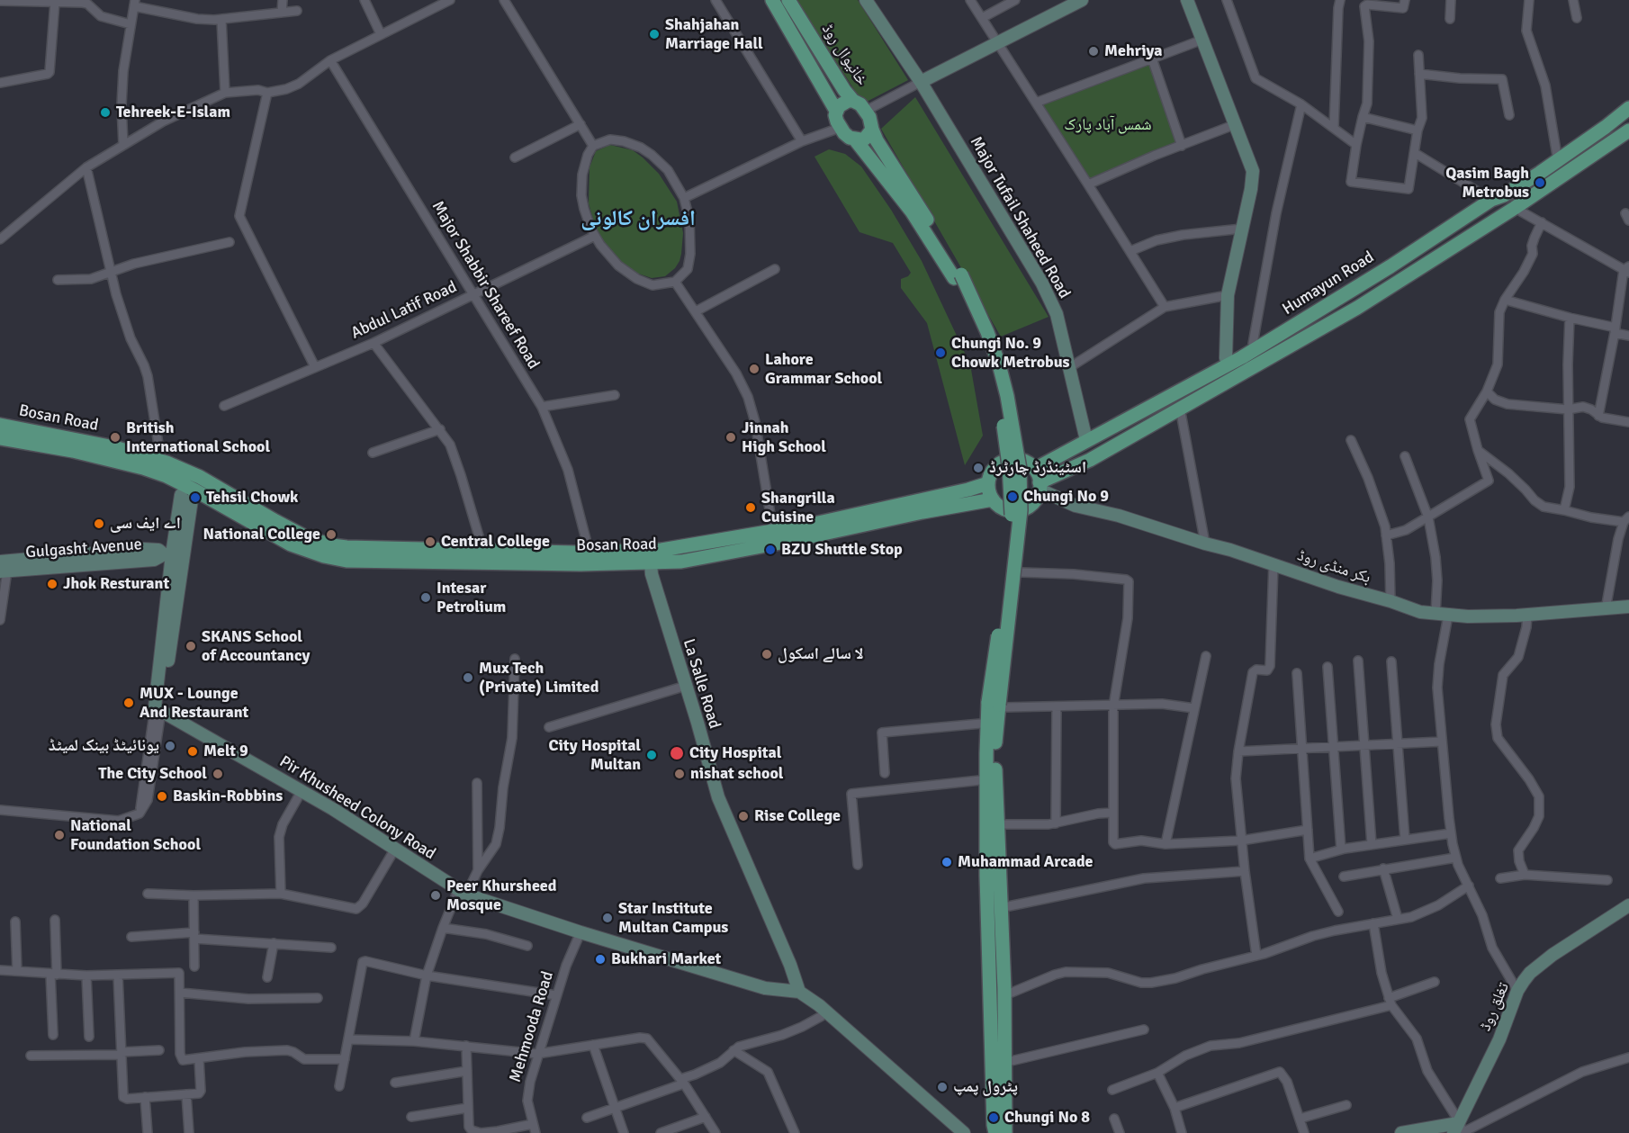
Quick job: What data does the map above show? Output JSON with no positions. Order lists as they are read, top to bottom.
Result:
{
  "streets": {
    "main road": ["خانیوال روڈ", "Humayun Road", "Bosan Road"],
    "street": [
      "Major Tufail Shaheed Road",
      "Major Shabbir Shareef Road",
      "Abdul Latif Road",
      "Gulgasht Avenue",
      "بکر منڈی روڈ",
      "La Salle Road",
      "Pir Khusheed Colony Road",
      "تغلق روڈ",
      "Mehmooda Road"
    ]
  },
  "crossings": [
    ["Major Tufail Shaheed Road", "Humayun Road"],
    ["Humayun Road", "Bosan Road"],
    ["Humayun Road", "بکر منڈی روڈ"],
    ["Major Shabbir Shareef Road", "Abdul Latif Road"],
    ["Bosan Road", "بکر منڈی روڈ"],
    ["Bosan Road", "La Salle Road"],
    ["La Salle Road", "Pir Khusheed Colony Road"],
    ["Pir Khusheed Colony Road", "Mehmooda Road"]
  ],
  "districts": ["افسران کالونی"],
  "parks": ["شمس آباد پارک"],
  "places": [
    "Shahjahan Marriage Hall",
    "Mehriya",
    "Tehreek-E-Islam",
    "Qasim Bagh Metrobus",
    "Chungi No. 9 Chowk Metrobus",
    "Lahore Grammar School",
    "British International School",
    "Jinnah High School",
    "اسٹینڈرڈ چارٹرڈ",
    "Chungi No 9",
    "Tehsil Chowk",
    "Shangrilla Cuisine",
    "اے ایف سی",
    "National College",
    "Central College",
    "BZU Shuttle Stop",
    "Jhok Resturant",
    "Intesar Petrolium",
    "SKANS School of Accountancy",
    "لا سالے اسکول",
    "Mux Tech (Private) Limited",
    "MUX - Lounge And Restaurant",
    "یونائیٹڈ بینک لمیٹڈ",
    "Melt 9",
    "City Hospital",
    "City Hospital Multan",
    "The City School",
    "nishat school",
    "Baskin-Robbins",
    "Rise College",
    "National Foundation School",
    "Muhammad Arcade",
    "Peer Khursheed Mosque",
    "Star Institute Multan Campus",
    "Bukhari Market",
    "پٹرول پمپ",
    "Chungi No 8"
  ]
}
